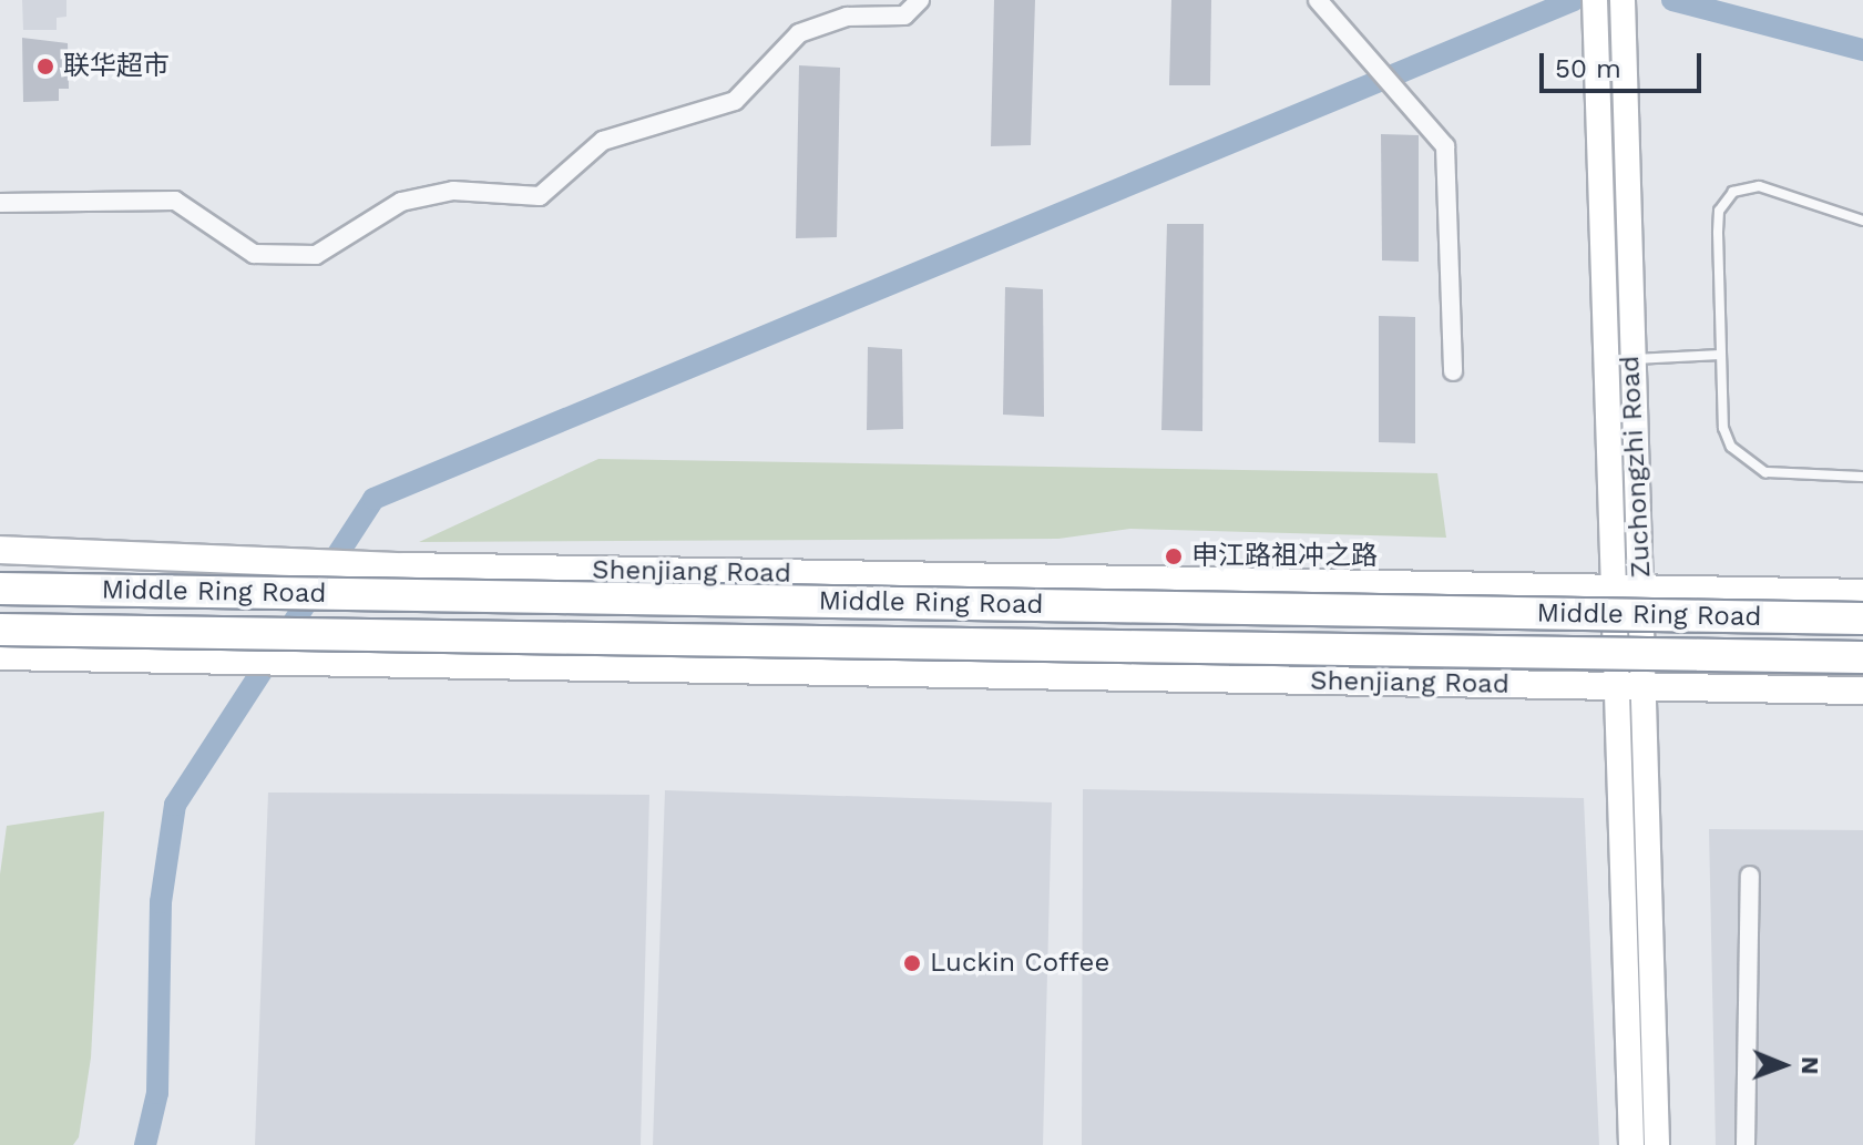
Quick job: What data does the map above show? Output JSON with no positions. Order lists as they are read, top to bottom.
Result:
{
  "streets": {
    "highway": ["Middle Ring Road"],
    "main road": ["Zuchongzhi Road", "Shenjiang Road"]
  },
  "crossings": [
    ["Zuchongzhi Road", "Shenjiang Road"]
  ],
  "places": ["联华超市", "申江路祖冲之路", "Luckin Coffee"],
  "scale_bar": "50 m",
  "north": "right"
}
